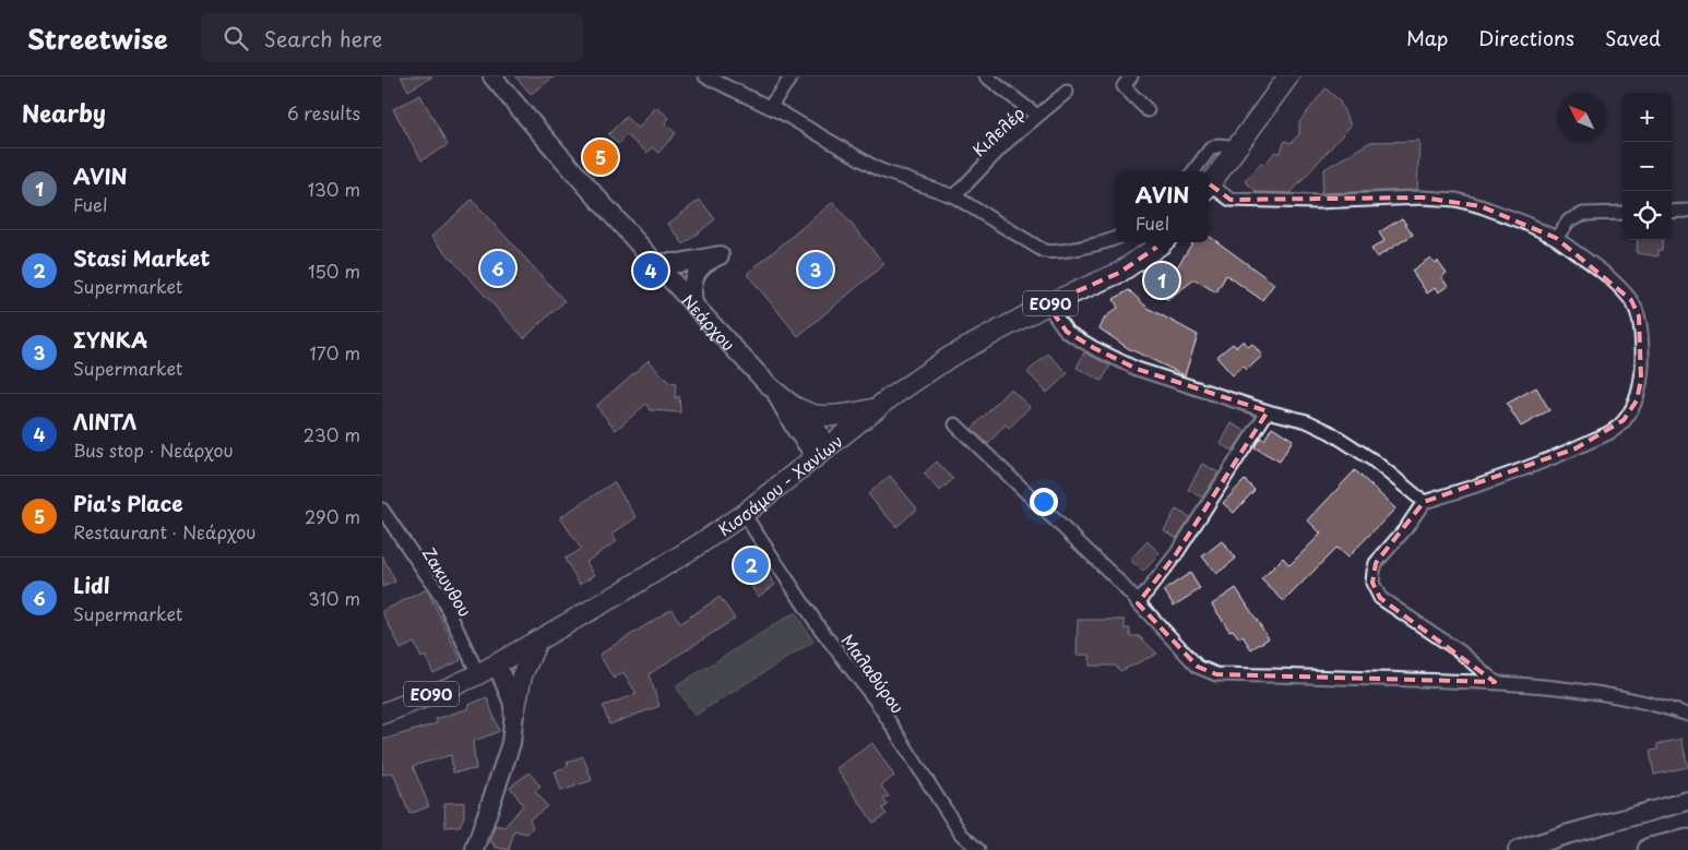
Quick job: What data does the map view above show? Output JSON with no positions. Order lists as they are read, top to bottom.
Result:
{
  "streets": {
    "main road": ["ΕΟ90", "Κισσάμου - Χανίων"],
    "street": [
      "Κιλελέρ",
      "Νεάρχου",
      "Ζακυνθου",
      "Μαλαθύρου"
    ]
  },
  "crossings": [
    ["Νεάρχου", "Κισσάμου - Χανίων"],
    ["Κισσάμου - Χανίων", "Ζακυνθου"],
    ["Κισσάμου - Χανίων", "Μαλαθύρου"]
  ],
  "north": "top left",
  "page": {
    "header": "Streetwise",
    "search": "Search here",
    "nav": ["Map", "Directions", "Saved"],
    "heading": ["Nearby", "6 results"],
    "map_buttons": ["+", "−"],
    "pins": [
      "5",
      "6",
      "3",
      "4",
      "1",
      "2"
    ],
    "list": [
      {
        "mark": "1",
        "name": "AVIN",
        "note": "Fuel",
        "value": "130 m"
      },
      {
        "mark": "2",
        "name": "Stasi Market",
        "note": "Supermarket",
        "value": "150 m"
      },
      {
        "mark": "3",
        "name": "ΣΥΝΚΑ",
        "note": "Supermarket",
        "value": "170 m"
      },
      {
        "mark": "4",
        "name": "ΛΙΝΤΛ",
        "note": "Bus stop · Νεάρχου",
        "value": "230 m"
      },
      {
        "mark": "5",
        "name": "Pia's Place",
        "note": "Restaurant · Νεάρχου",
        "value": "290 m"
      },
      {
        "mark": "6",
        "name": "Lidl",
        "note": "Supermarket",
        "value": "310 m"
      }
    ],
    "popup": ["AVIN", "Fuel"]
  }
}
